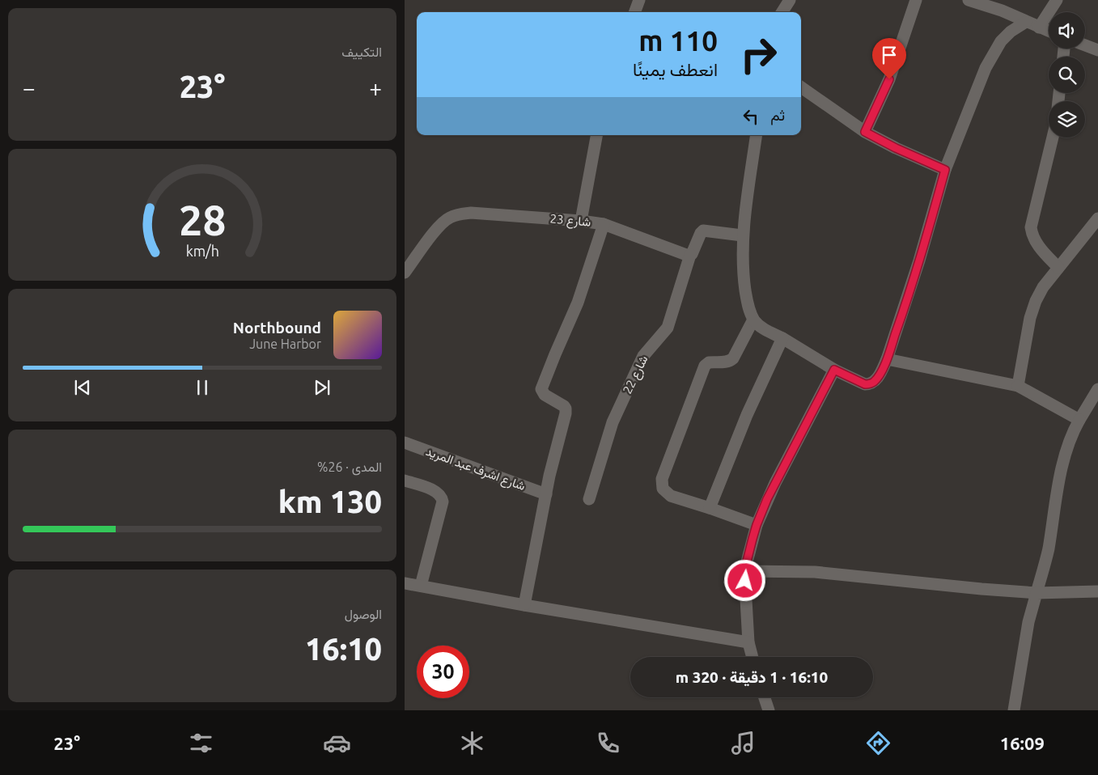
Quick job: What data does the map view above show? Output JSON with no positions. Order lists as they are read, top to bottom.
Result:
{
  "streets": {
    "street": ["شارع 23", "شارع 22", "شارع اشرف عبد المريد"]
  },
  "crossings": [
    ["شارع 23", "شارع 22"]
  ],
  "page": {
    "tile": [
      "التكييف",
      ["المدى · 26%", "130 km"],
      ["الوصول", "16:10"]
    ],
    "turn": ["110 m", "انعطف يمينًا"],
    "heat": ["−", "23°", "+"],
    "then": "ثم",
    "song": ["Northbound", "June Harbor"],
    "limit": "30",
    "trip": "16:10 · 1 دقيقة · 320 m",
    "tabs": ["16:09", "23°"],
    "gauge": ["28", "km/h"]
  }
}
